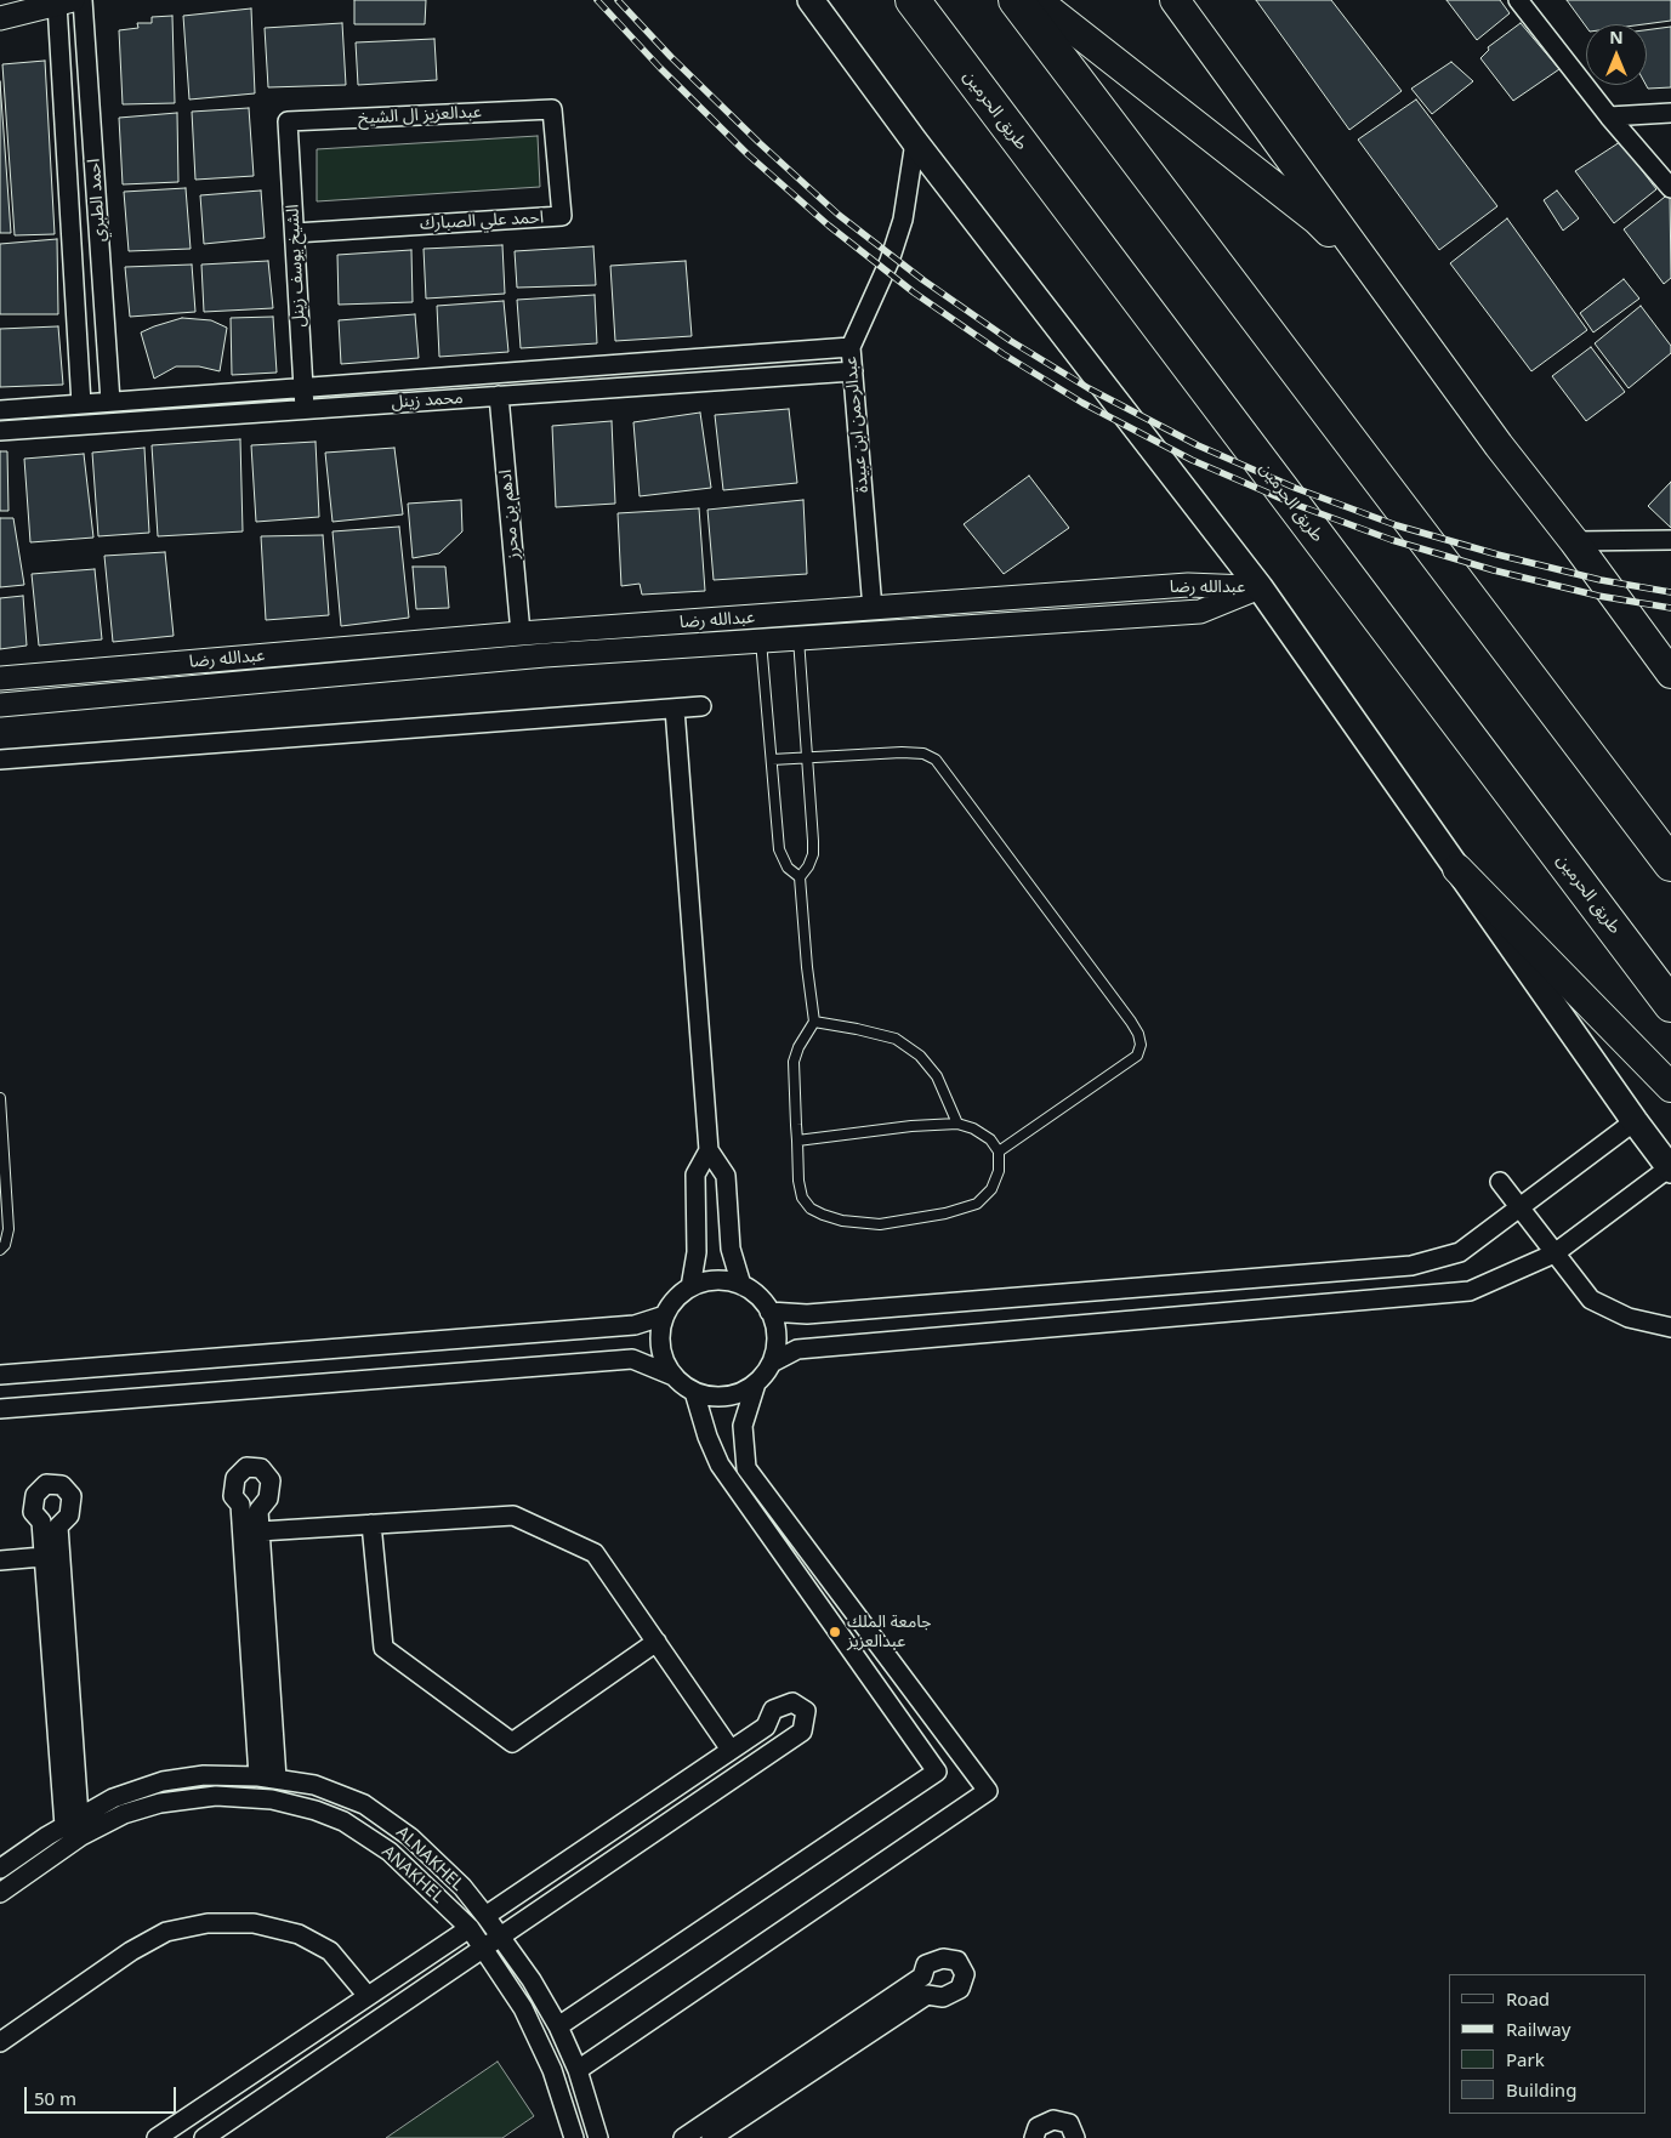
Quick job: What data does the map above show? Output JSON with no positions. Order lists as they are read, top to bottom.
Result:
{
  "streets": {
    "highway": ["طريق الحرمين"],
    "street": [
      "عبدالعزيز ال الشيخ",
      "احمد الطبري",
      "احمد علي الصبارك",
      "الشيخ يوسف زينل",
      "محمد زينل",
      "عبدالرحمن ابن عبيدة",
      "ادهم بن محرز",
      "عبدالله رضا",
      "ALNAKHEL",
      "ANAKHEL"
    ]
  },
  "crossings": [
    ["عبدالعزيز ال الشيخ", "احمد علي الصبارك"],
    ["عبدالعزيز ال الشيخ", "الشيخ يوسف زينل"],
    ["احمد الطبري", "محمد زينل"],
    ["احمد علي الصبارك", "الشيخ يوسف زينل"],
    ["الشيخ يوسف زينل", "محمد زينل"],
    ["محمد زينل", "عبدالرحمن ابن عبيدة"],
    ["محمد زينل", "ادهم بن محرز"],
    ["عبدالرحمن ابن عبيدة", "عبدالله رضا"],
    ["ادهم بن محرز", "عبدالله رضا"]
  ],
  "places": ["جامعة الملك عبدالعزيز"],
  "legend": [
    "Road",
    "Railway",
    "Park",
    "Building"
  ],
  "scale_bar": "50 m",
  "north": "top"
}
